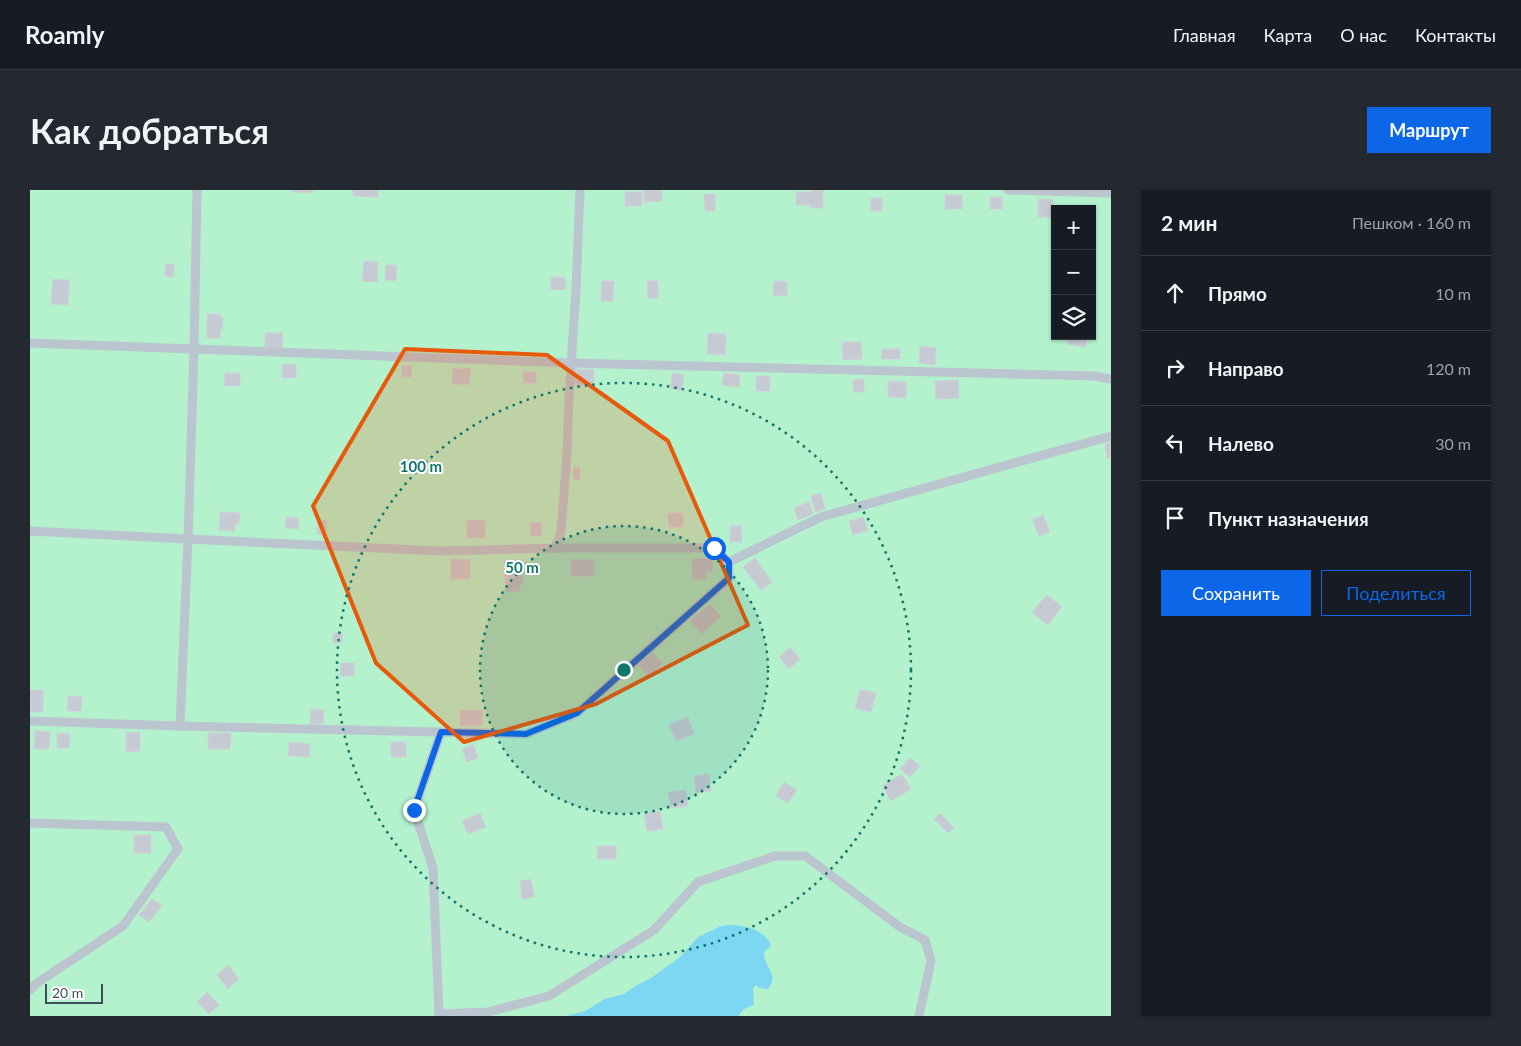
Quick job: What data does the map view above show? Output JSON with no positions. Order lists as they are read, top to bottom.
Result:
{
  "scale_bar": "20 m",
  "page": {
    "header": "Roamly",
    "nav": [
      "Главная",
      "Карта",
      "О нас",
      "Контакты"
    ],
    "buttons": [
      "Маршрут",
      ["Сохранить", "Поделиться"]
    ],
    "title": "Как добраться",
    "heading": ["2 мин", "Пешком · 160 m"],
    "map_buttons": ["+", "−"],
    "list": [
      ["Прямо", "10 m"],
      ["Направо", "120 m"],
      ["Налево", "30 m"],
      "Пункт назначения"
    ],
    "scale": "20 m"
  },
  "rings": ["100 m", "50 m"]
}
